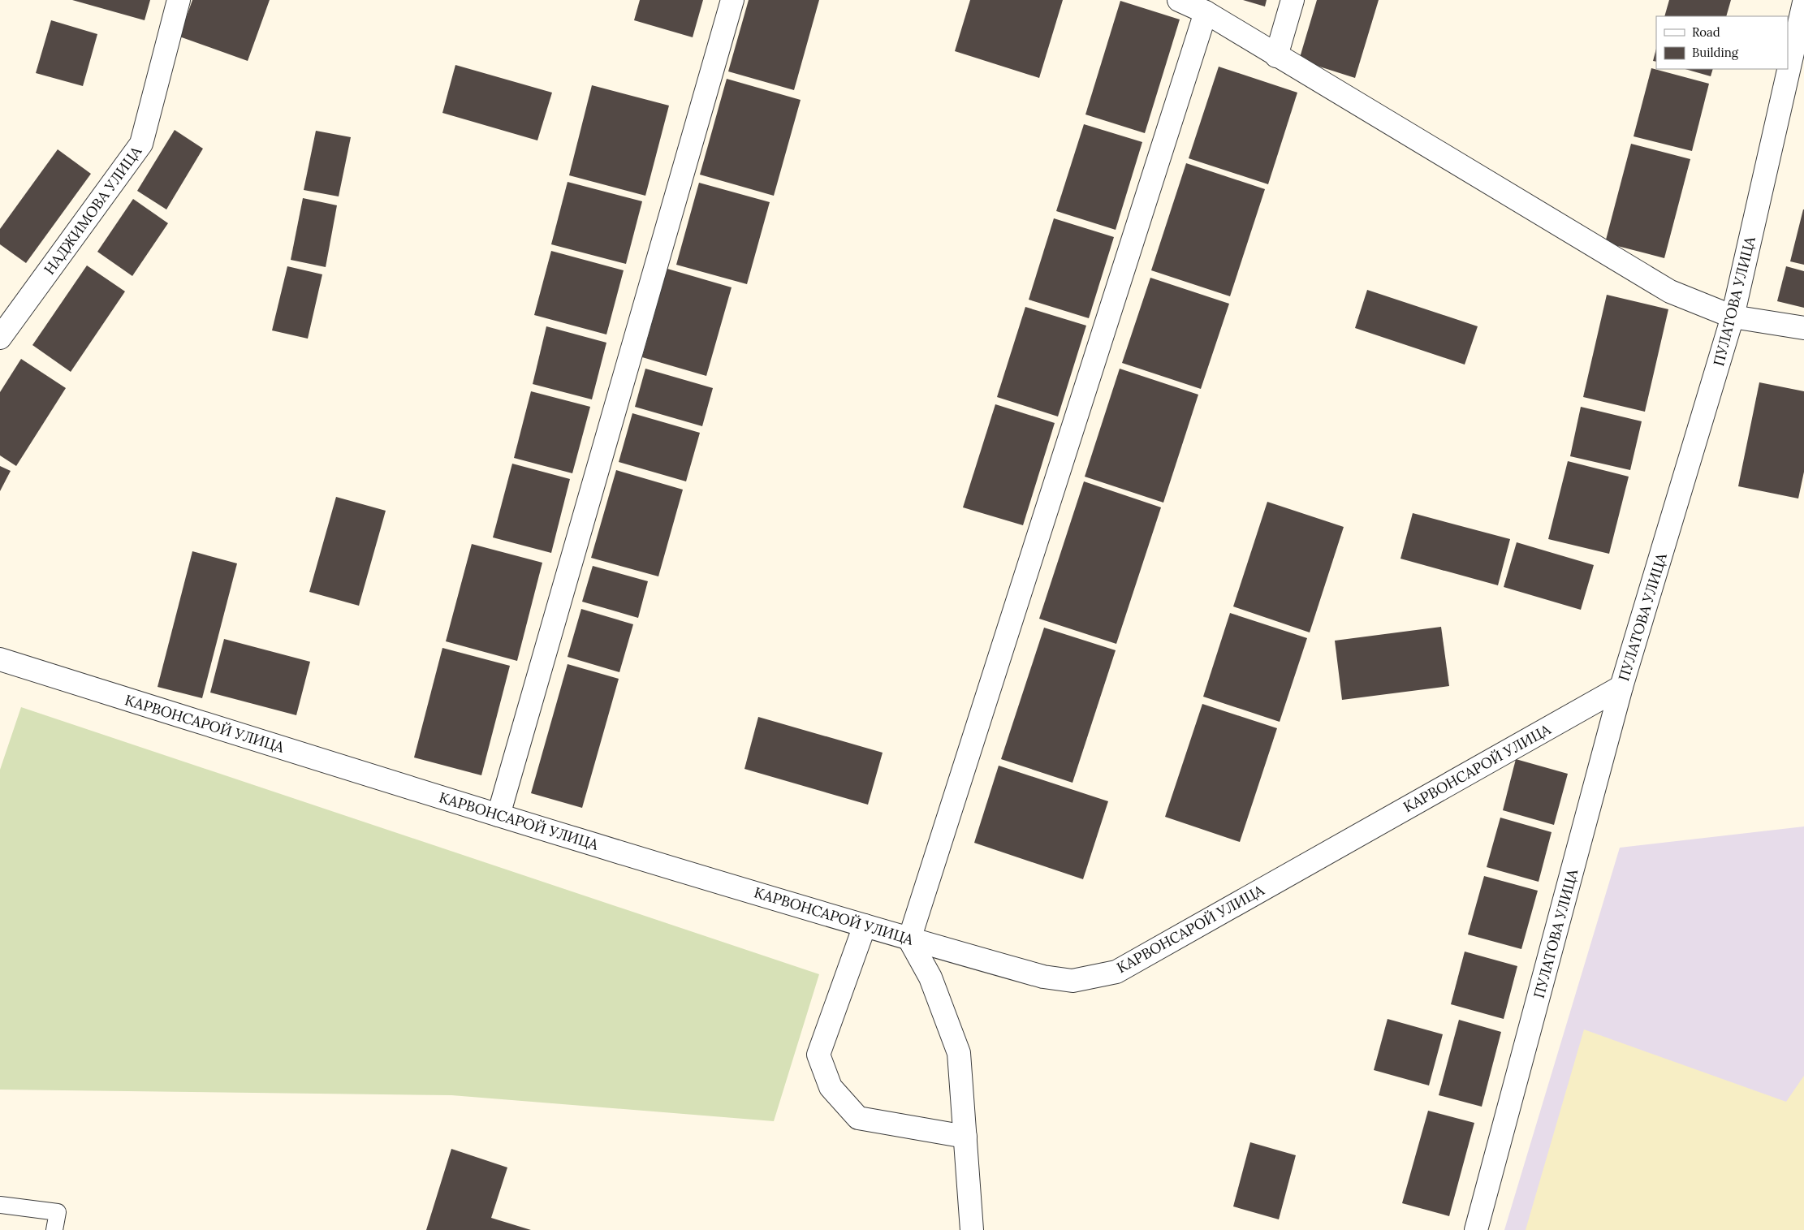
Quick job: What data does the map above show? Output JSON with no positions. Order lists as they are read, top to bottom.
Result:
{
  "streets": {
    "street": ["НАДЖИМОВА УЛИЦА", "ПУЛАТОВА УЛИЦА", "КАРВОНСАРОЙ УЛИЦА"]
  },
  "crossings": [
    ["ПУЛАТОВА УЛИЦА", "КАРВОНСАРОЙ УЛИЦА"]
  ],
  "legend": ["Road", "Building"]
}
